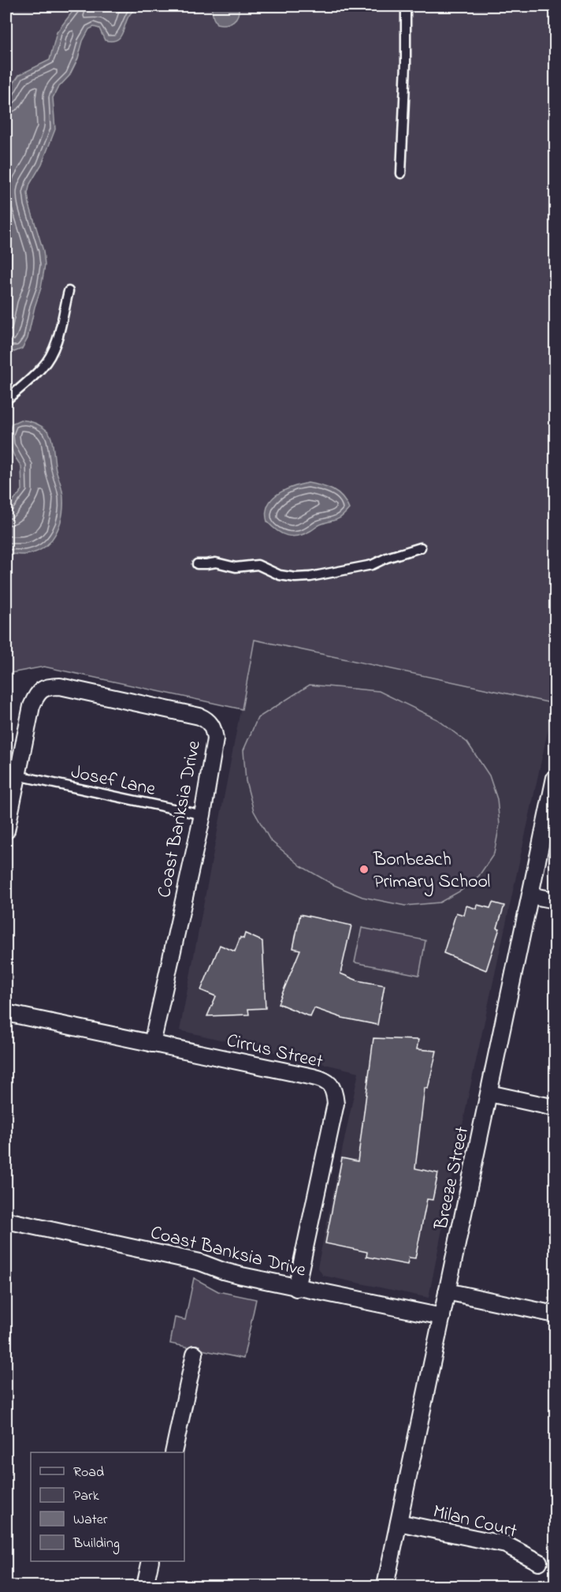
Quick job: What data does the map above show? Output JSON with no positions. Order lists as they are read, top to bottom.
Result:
{
  "streets": {
    "street": [
      "Coast Banksia Drive",
      "Cirrus Street",
      "Breeze Street",
      "Milan Court"
    ],
    "lane": ["Josef Lane"]
  },
  "crossings": [
    ["Josef Lane", "Coast Banksia Drive"],
    ["Coast Banksia Drive", "Cirrus Street"],
    ["Coast Banksia Drive", "Breeze Street"],
    ["Breeze Street", "Milan Court"]
  ],
  "places": ["Bonbeach Primary School"],
  "legend": [
    "Road",
    "Park",
    "Water",
    "Building"
  ]
}
